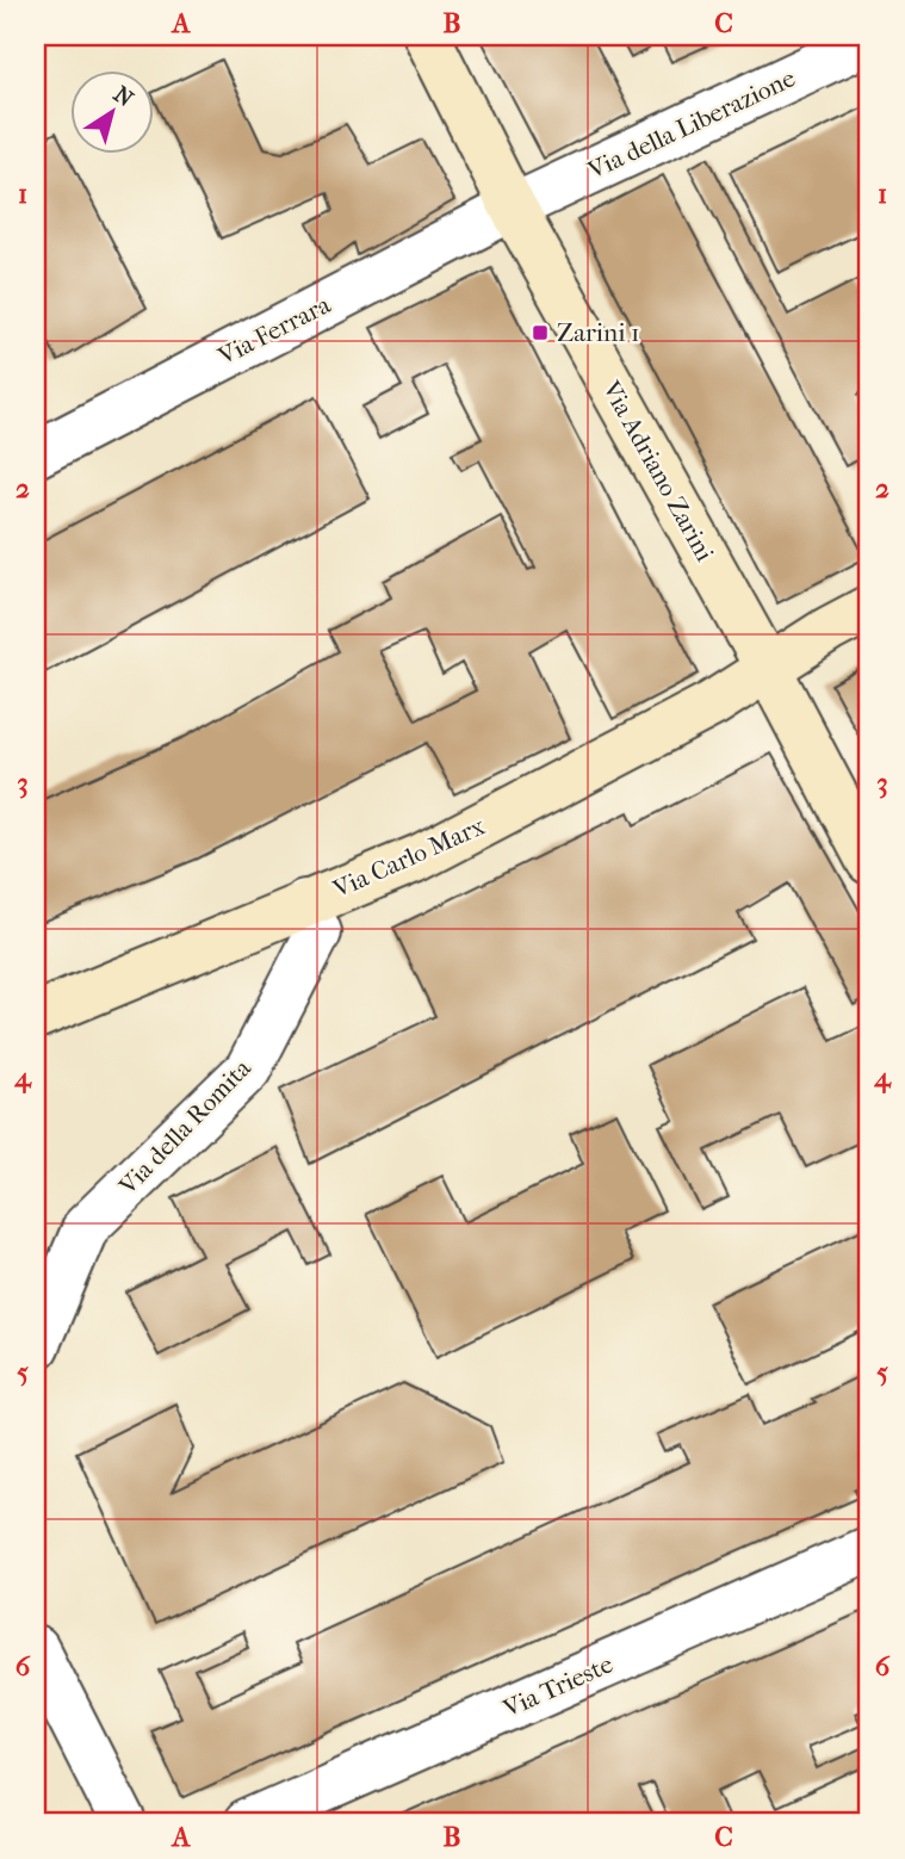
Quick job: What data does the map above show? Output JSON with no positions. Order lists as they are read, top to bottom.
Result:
{
  "streets": {
    "street": [
      "Via della Liberazione",
      "Via Ferrara",
      "Via Adriano Zarini",
      "Via Carlo Marx",
      "Via della Romita",
      "Via Trieste"
    ]
  },
  "crossings": [
    ["Via della Liberazione", "Via Ferrara"],
    ["Via della Liberazione", "Via Adriano Zarini"],
    ["Via Ferrara", "Via Adriano Zarini"],
    ["Via Adriano Zarini", "Via Carlo Marx"],
    ["Via Carlo Marx", "Via della Romita"]
  ],
  "places": {
    "transit": ["Zarini 1"]
  },
  "north": "top right",
  "grid": {
    "columns": ["A", "B", "C"],
    "rows": [
      "1",
      "2",
      "3",
      "4",
      "5",
      "6"
    ]
  }
}
